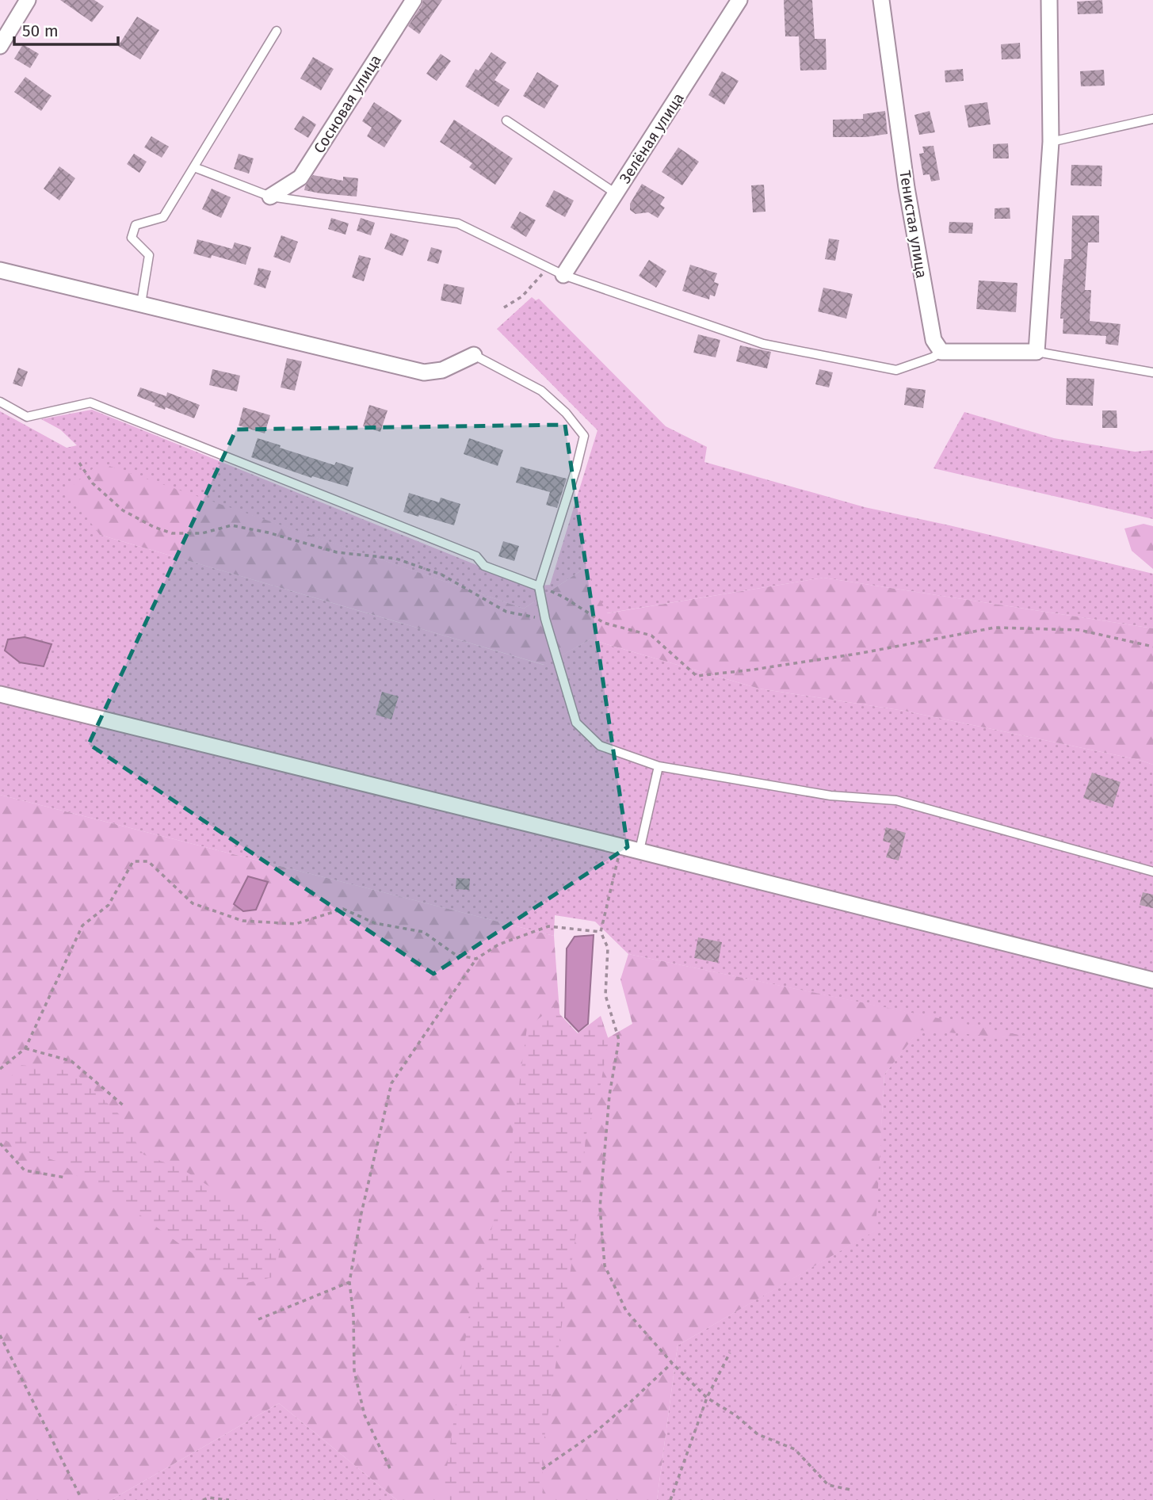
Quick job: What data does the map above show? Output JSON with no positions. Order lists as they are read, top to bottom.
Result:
{
  "streets": {
    "street": ["Сосновая улица", "Зелёная улица", "Тенистая улица"]
  },
  "scale_bar": "50 m"
}
